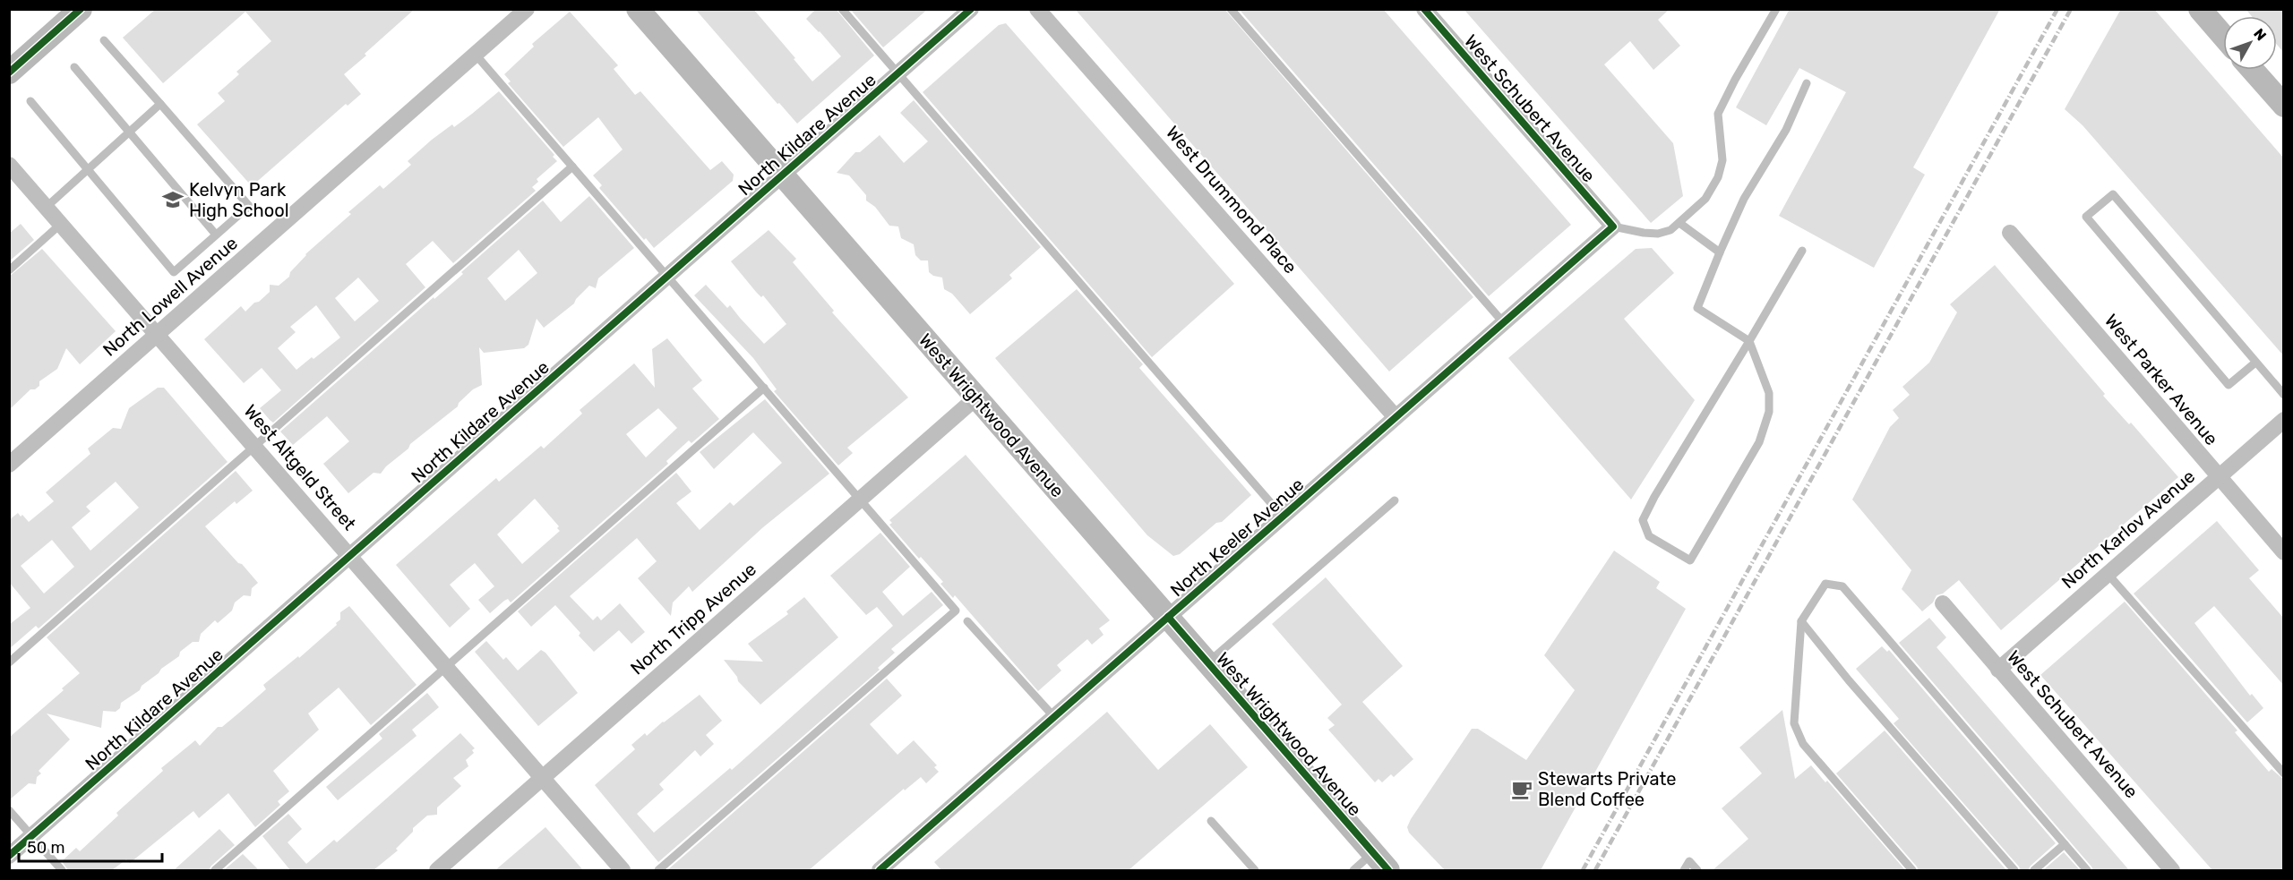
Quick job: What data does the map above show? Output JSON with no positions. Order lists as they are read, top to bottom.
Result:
{
  "streets": {
    "street": [
      "West Schubert Avenue",
      "North Kildare Avenue",
      "West Drummond Place",
      "North Lowell Avenue",
      "West Parker Avenue",
      "West Wrightwood Avenue",
      "West Altgeld Street",
      "North Karlov Avenue",
      "North Keeler Avenue",
      "North Tripp Avenue"
    ]
  },
  "crossings": [
    ["West Schubert Avenue", "North Karlov Avenue"],
    ["West Schubert Avenue", "North Keeler Avenue"],
    ["North Kildare Avenue", "West Wrightwood Avenue"],
    ["North Kildare Avenue", "West Altgeld Street"],
    ["West Drummond Place", "North Keeler Avenue"],
    ["North Lowell Avenue", "West Altgeld Street"],
    ["West Parker Avenue", "North Karlov Avenue"],
    ["West Wrightwood Avenue", "North Keeler Avenue"],
    ["West Wrightwood Avenue", "North Tripp Avenue"],
    ["West Altgeld Street", "North Tripp Avenue"]
  ],
  "places": {
    "school or university": ["Kelvyn Park High School"],
    "cafe": ["Stewarts Private Blend Coffee"]
  },
  "scale_bar": "50 m",
  "north": "top right"
}
